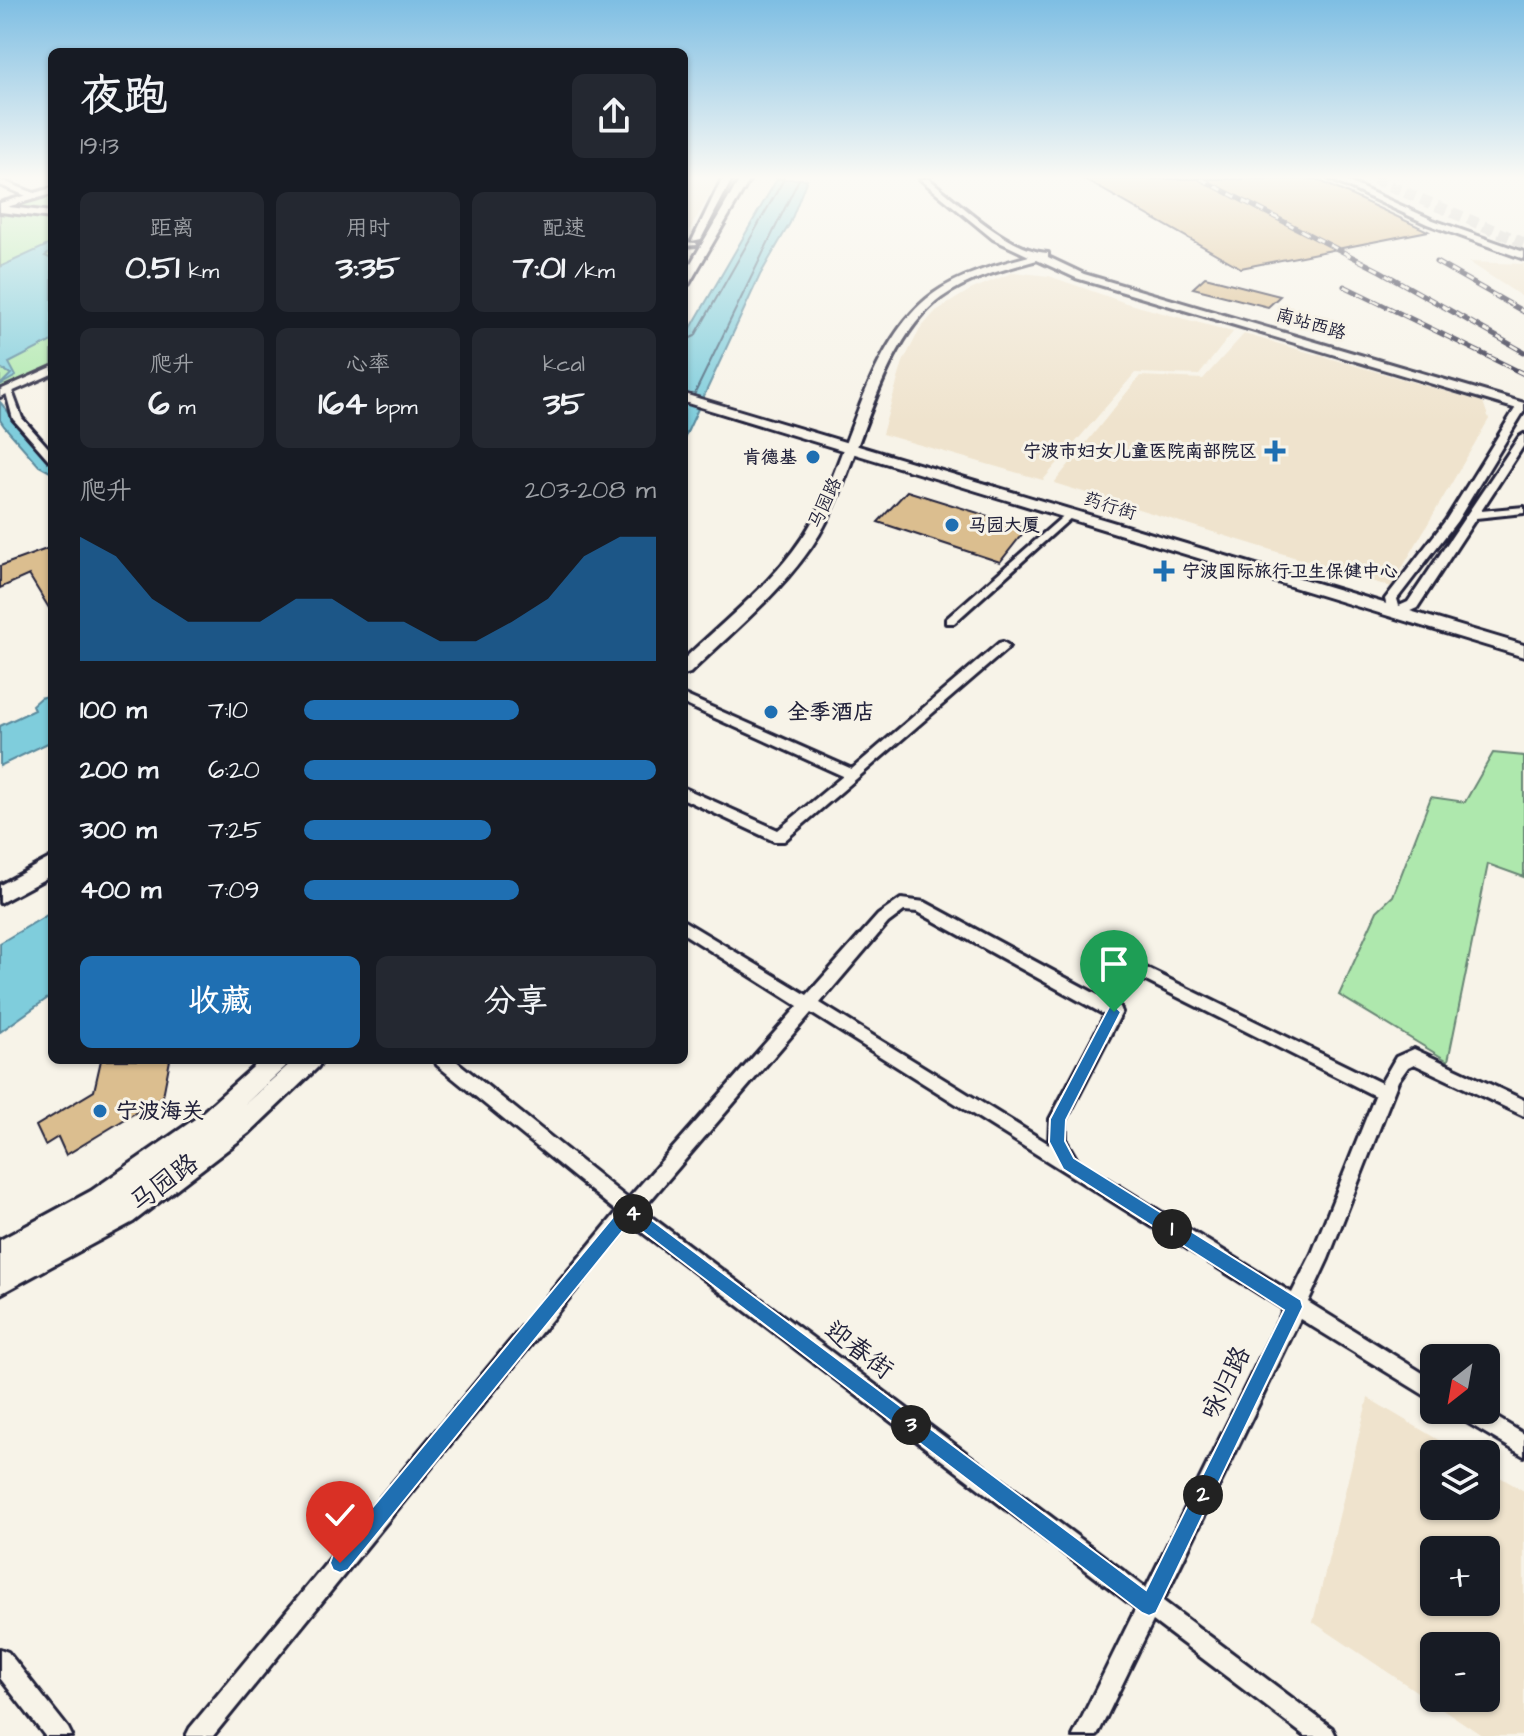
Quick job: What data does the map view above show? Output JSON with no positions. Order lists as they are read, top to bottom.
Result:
{
  "streets": {
    "main road": ["南站西路", "马园路", "药行街"],
    "street": ["迎春街", "咏归路"]
  },
  "crossings": [
    ["马园路", "药行街"],
    ["迎春街", "咏归路"]
  ],
  "places": {
    "health": ["宁波市妇女儿童医院南部院区", "宁波国际旅行卫生保健中心"],
    "other": [
      "肯德基",
      "马园大厦",
      "全季酒店",
      "宁波海关"
    ]
  },
  "north": "bottom left",
  "page": {
    "heading": ["夜跑", "19:13"],
    "stats": [
      ["距离", "0.51 km"],
      ["用时", "3:35"],
      ["配速", "7:01 /km"],
      ["爬升", "6 m"],
      ["心率", "164 bpm"],
      ["kcal", "35"]
    ],
    "chart": ["爬升", "203–208 m"],
    "list": [
      {
        "name": "100 m",
        "note": "7:10"
      },
      {
        "name": "200 m",
        "note": "6:20"
      },
      {
        "name": "300 m",
        "note": "7:25"
      },
      {
        "name": "400 m",
        "note": "7:09"
      }
    ],
    "buttons": ["收藏", "分享"],
    "pins": [
      "4",
      "1",
      "3",
      "2"
    ],
    "map_buttons": ["+", "−"]
  }
}
